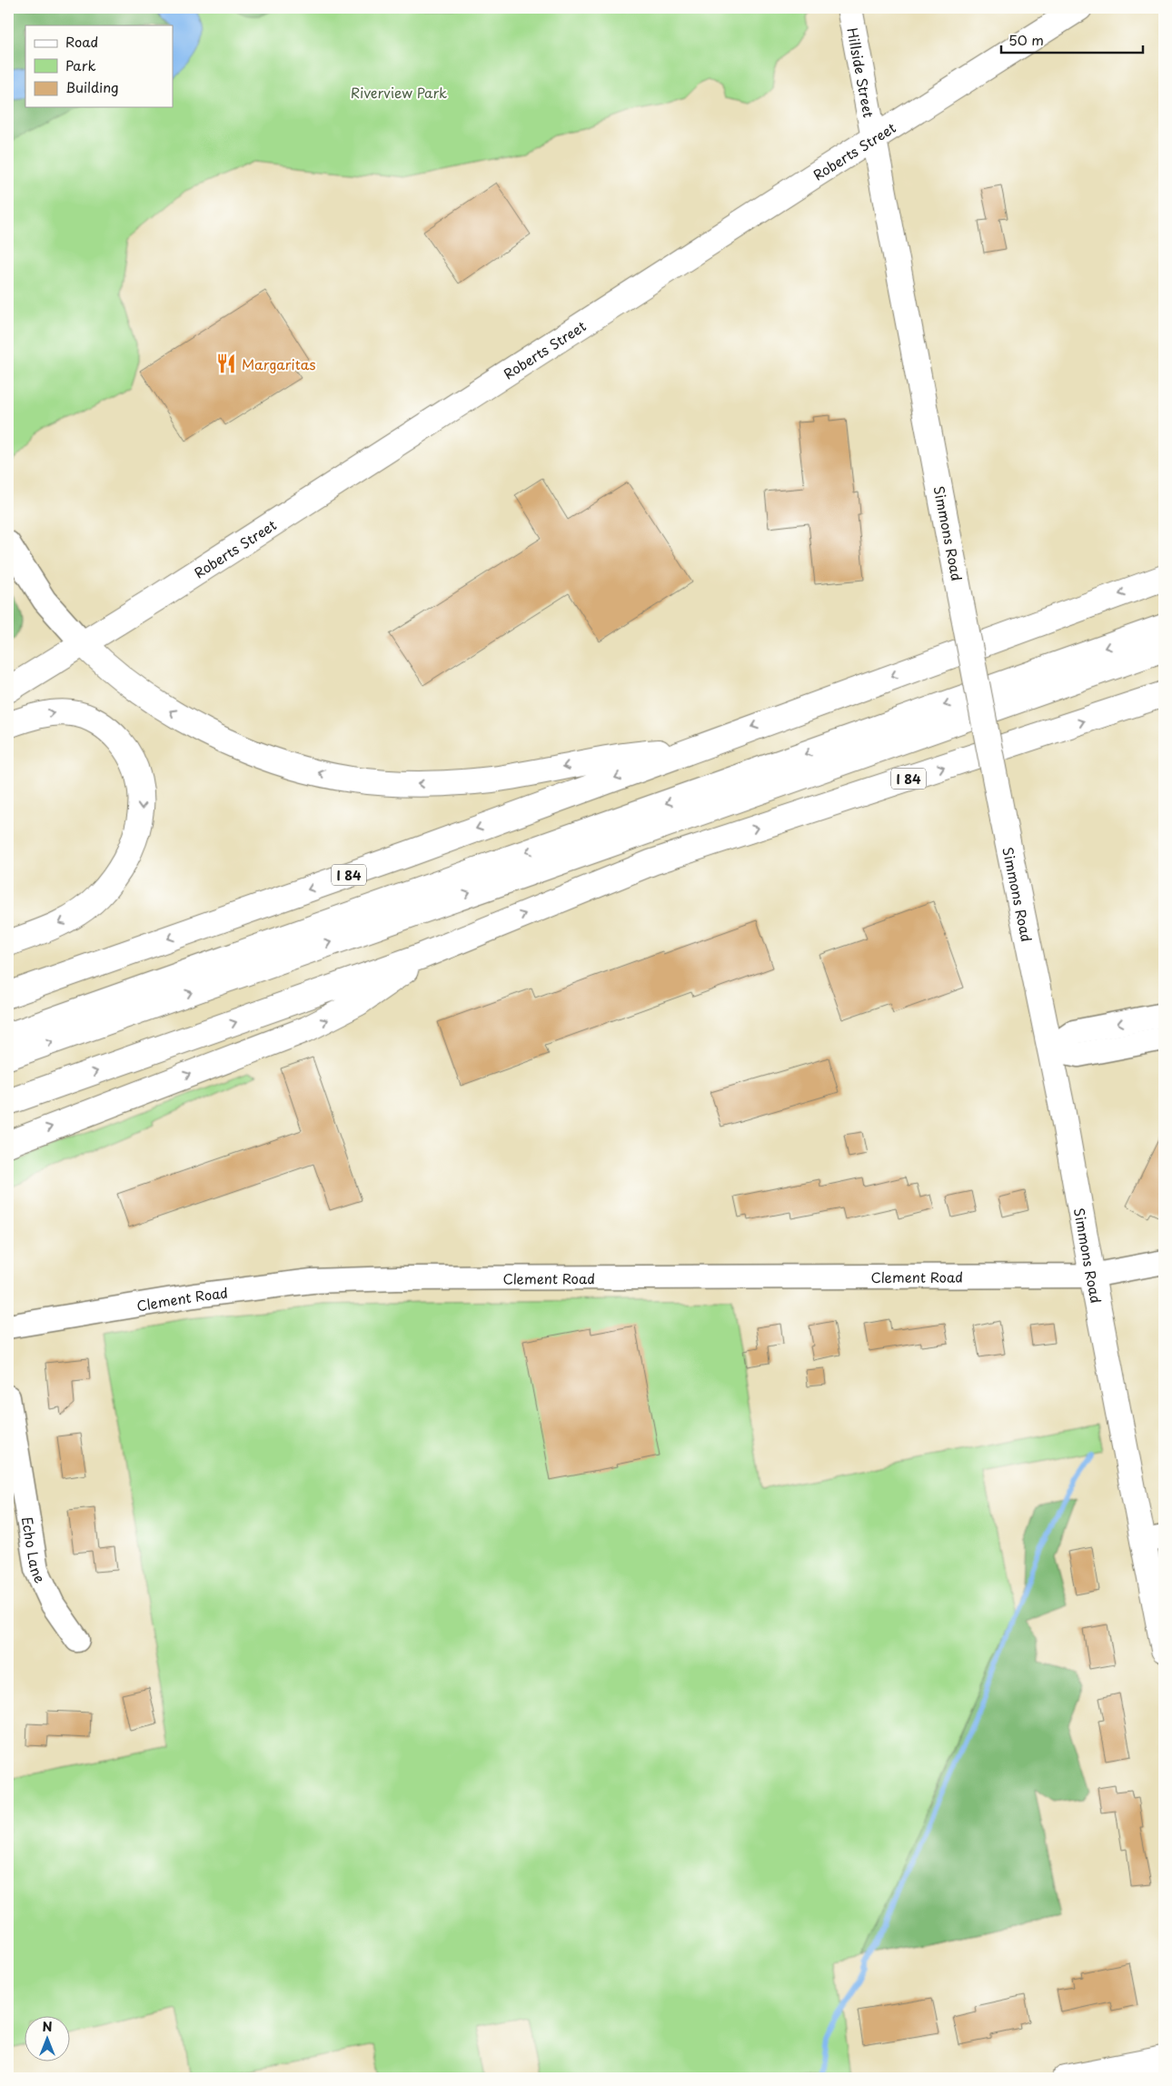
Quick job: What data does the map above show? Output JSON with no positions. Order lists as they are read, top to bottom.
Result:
{
  "streets": {
    "main road": [
      "Hillside Street",
      "Roberts Street",
      "Simmons Road",
      "I 84"
    ],
    "street": ["Clement Road", "Echo Lane"]
  },
  "crossings": [
    ["Hillside Street", "Roberts Street"],
    ["Hillside Street", "Simmons Road"],
    ["Roberts Street", "Simmons Road"],
    ["Simmons Road", "Clement Road"]
  ],
  "parks": ["Riverview Park"],
  "places": {
    "restaurant": ["Margaritas"]
  },
  "legend": ["Road", "Park", "Building"],
  "scale_bar": "50 m",
  "north": "top"
}
